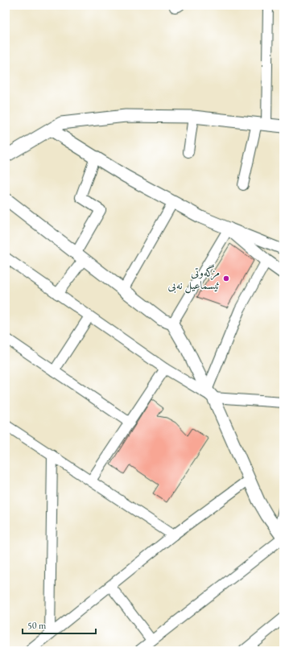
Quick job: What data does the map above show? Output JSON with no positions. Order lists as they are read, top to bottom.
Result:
{
  "places": ["مزگەوتی ئیسماعیل نەبی"],
  "scale_bar": "50 m"
}
